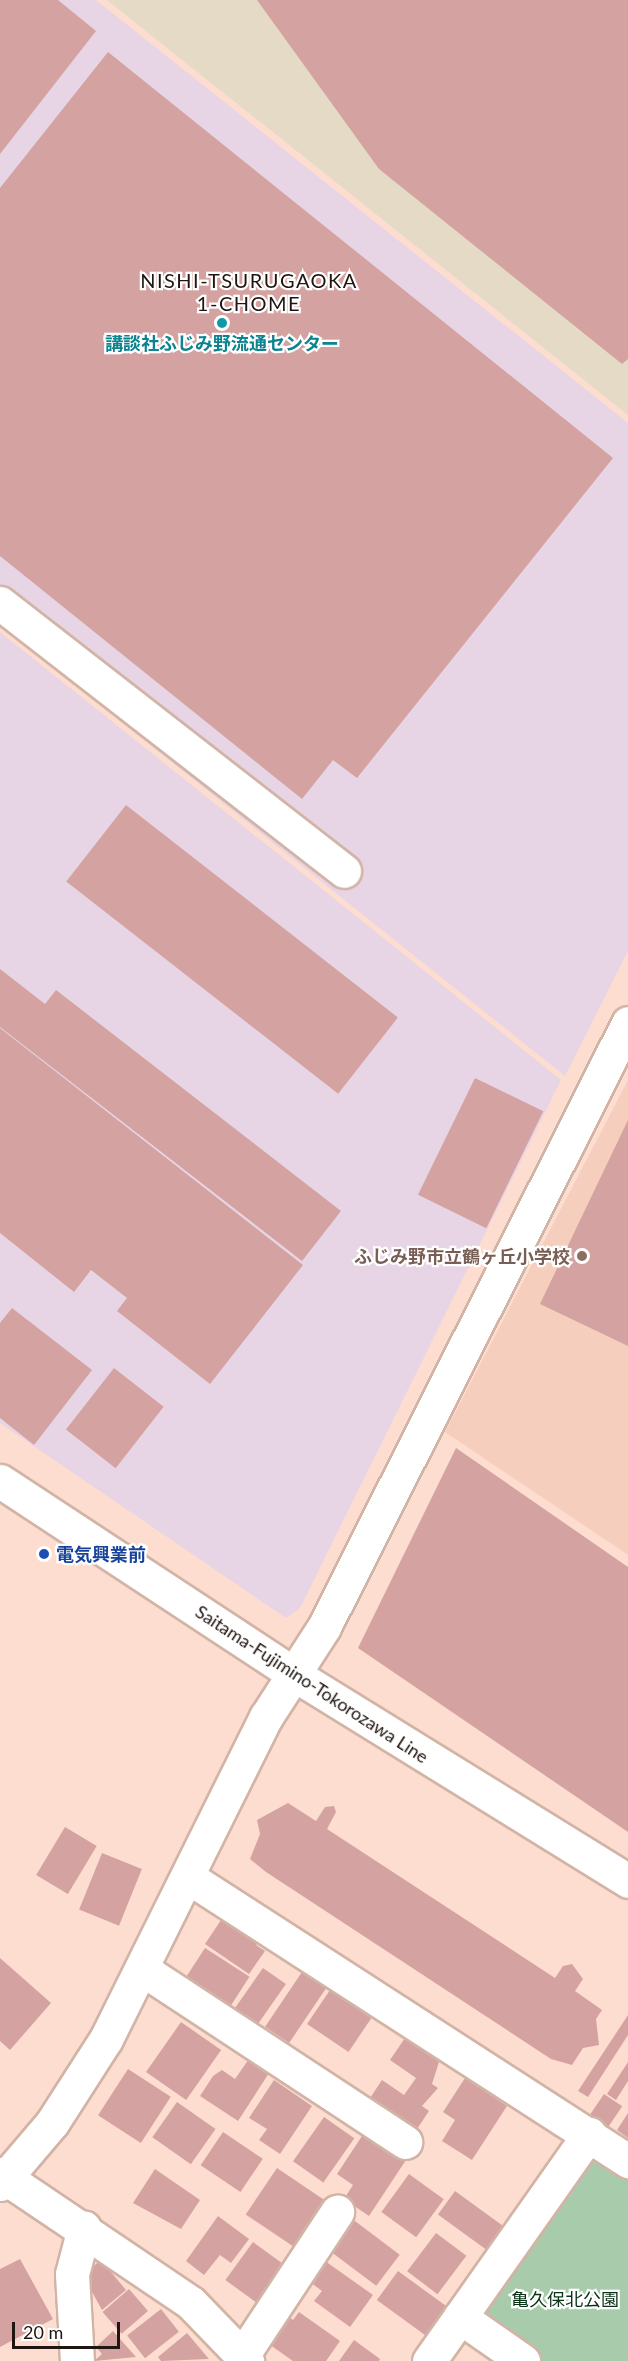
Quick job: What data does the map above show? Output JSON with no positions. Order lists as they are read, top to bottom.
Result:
{
  "streets": {
    "street": ["Saitama-Fujimino-Tokorozawa Line"]
  },
  "districts": ["NISHI-TSURUGAOKA 1-CHOME"],
  "parks": ["亀久保北公園"],
  "places": ["講談社ふじみ野流通センター", "ふじみ野市立鶴ヶ丘小学校", "電気興業前"],
  "scale_bar": "20 m"
}
